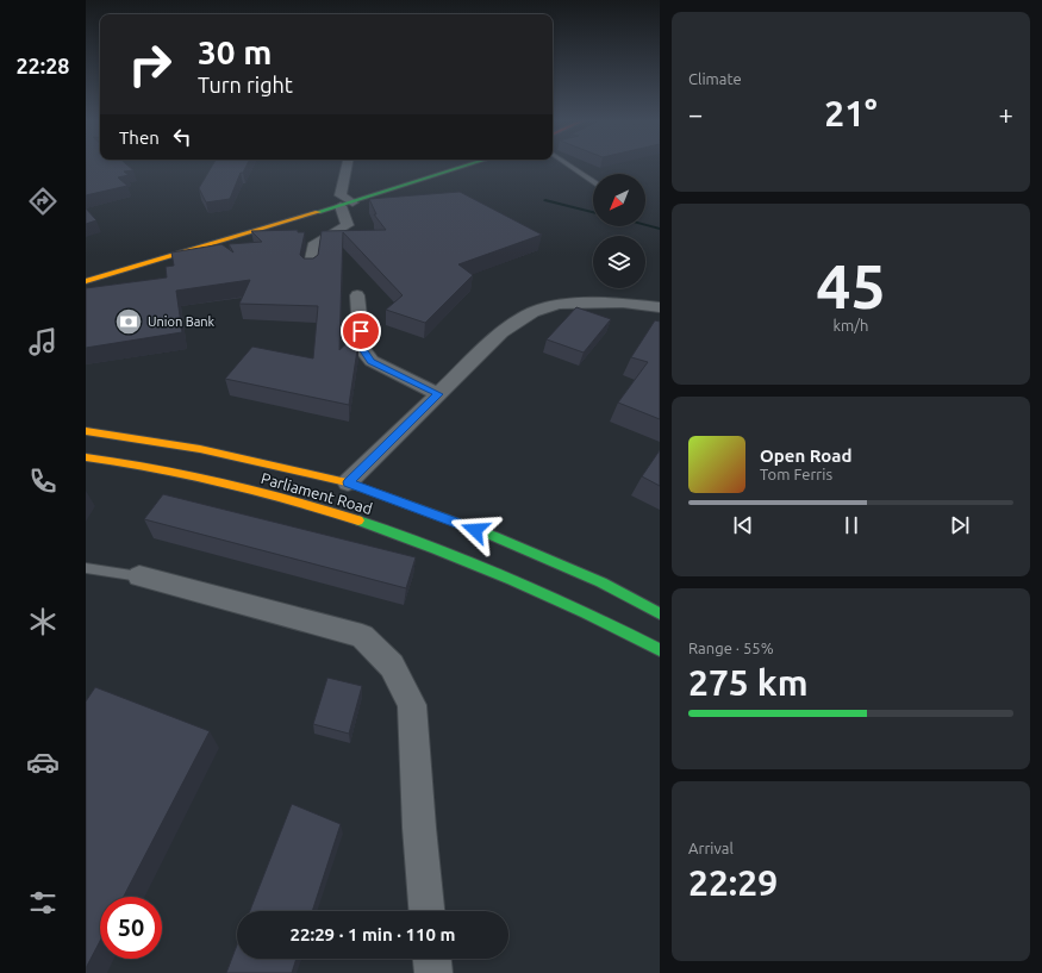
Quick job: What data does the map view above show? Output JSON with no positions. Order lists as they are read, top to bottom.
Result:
{
  "streets": {
    "main road": ["Parliament Road"]
  },
  "places": {
    "bank": ["Union Bank"]
  },
  "north": "bottom left",
  "page": {
    "tabs": "22:28",
    "tile": [
      "Climate",
      ["45", "km/h"],
      ["Range · 55%", "275 km"],
      ["Arrival", "22:29"]
    ],
    "turn": ["30 m", "Turn right"],
    "heat": ["−", "21°", "+"],
    "then": "Then",
    "song": ["Open Road", "Tom Ferris"],
    "limit": "50",
    "trip": "22:29 · 1 min · 110 m"
  }
}
